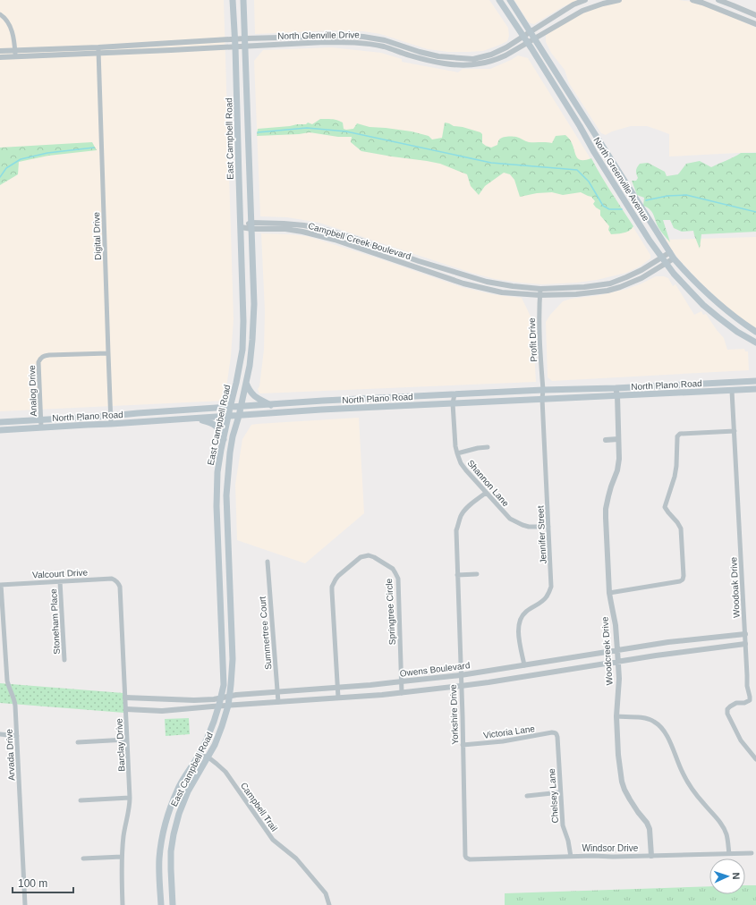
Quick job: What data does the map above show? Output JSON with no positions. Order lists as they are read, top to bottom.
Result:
{
  "streets": {
    "main road": ["East Campbell Road", "North Greenville Avenue", "North Plano Road"],
    "street": [
      "North Glenville Drive",
      "Digital Drive",
      "Campbell Creek Boulevard",
      "Profit Drive",
      "Analog Drive",
      "Shannon Lane",
      "Jennifer Street",
      "Valcourt Drive",
      "Woodoak Drive",
      "Springtree Circle",
      "Stoneham Place",
      "Summertree Court",
      "Woodcreek Drive",
      "Owens Boulevard",
      "Yorkshire Drive",
      "Victoria Lane",
      "Barclay Drive",
      "Arvada Drive",
      "Chelsey Lane",
      "Campbell Trail",
      "Windsor Drive"
    ]
  },
  "crossings": [
    ["North Glenville Drive", "East Campbell Road"],
    ["North Glenville Drive", "North Greenville Avenue"],
    ["North Glenville Drive", "Digital Drive"],
    ["East Campbell Road", "Campbell Creek Boulevard"],
    ["East Campbell Road", "North Plano Road"],
    ["East Campbell Road", "Owens Boulevard"],
    ["East Campbell Road", "Campbell Trail"],
    ["North Greenville Avenue", "Campbell Creek Boulevard"],
    ["Digital Drive", "North Plano Road"],
    ["Digital Drive", "Analog Drive"],
    ["Campbell Creek Boulevard", "Profit Drive"],
    ["Profit Drive", "North Plano Road"],
    ["Profit Drive", "Jennifer Street"],
    ["North Plano Road", "Analog Drive"],
    ["North Plano Road", "Shannon Lane"],
    ["North Plano Road", "Jennifer Street"],
    ["North Plano Road", "Woodoak Drive"],
    ["North Plano Road", "Woodcreek Drive"],
    ["Shannon Lane", "Jennifer Street"],
    ["Shannon Lane", "Yorkshire Drive"],
    ["Jennifer Street", "Owens Boulevard"],
    ["Valcourt Drive", "Stoneham Place"],
    ["Valcourt Drive", "Barclay Drive"],
    ["Valcourt Drive", "Arvada Drive"],
    ["Woodoak Drive", "Owens Boulevard"],
    ["Springtree Circle", "Owens Boulevard"],
    ["Summertree Court", "Owens Boulevard"],
    ["Woodcreek Drive", "Owens Boulevard"],
    ["Woodcreek Drive", "Windsor Drive"],
    ["Owens Boulevard", "Yorkshire Drive"],
    ["Owens Boulevard", "Barclay Drive"],
    ["Yorkshire Drive", "Victoria Lane"],
    ["Yorkshire Drive", "Windsor Drive"],
    ["Victoria Lane", "Chelsey Lane"],
    ["Chelsey Lane", "Windsor Drive"]
  ],
  "scale_bar": "100 m",
  "north": "right"
}
